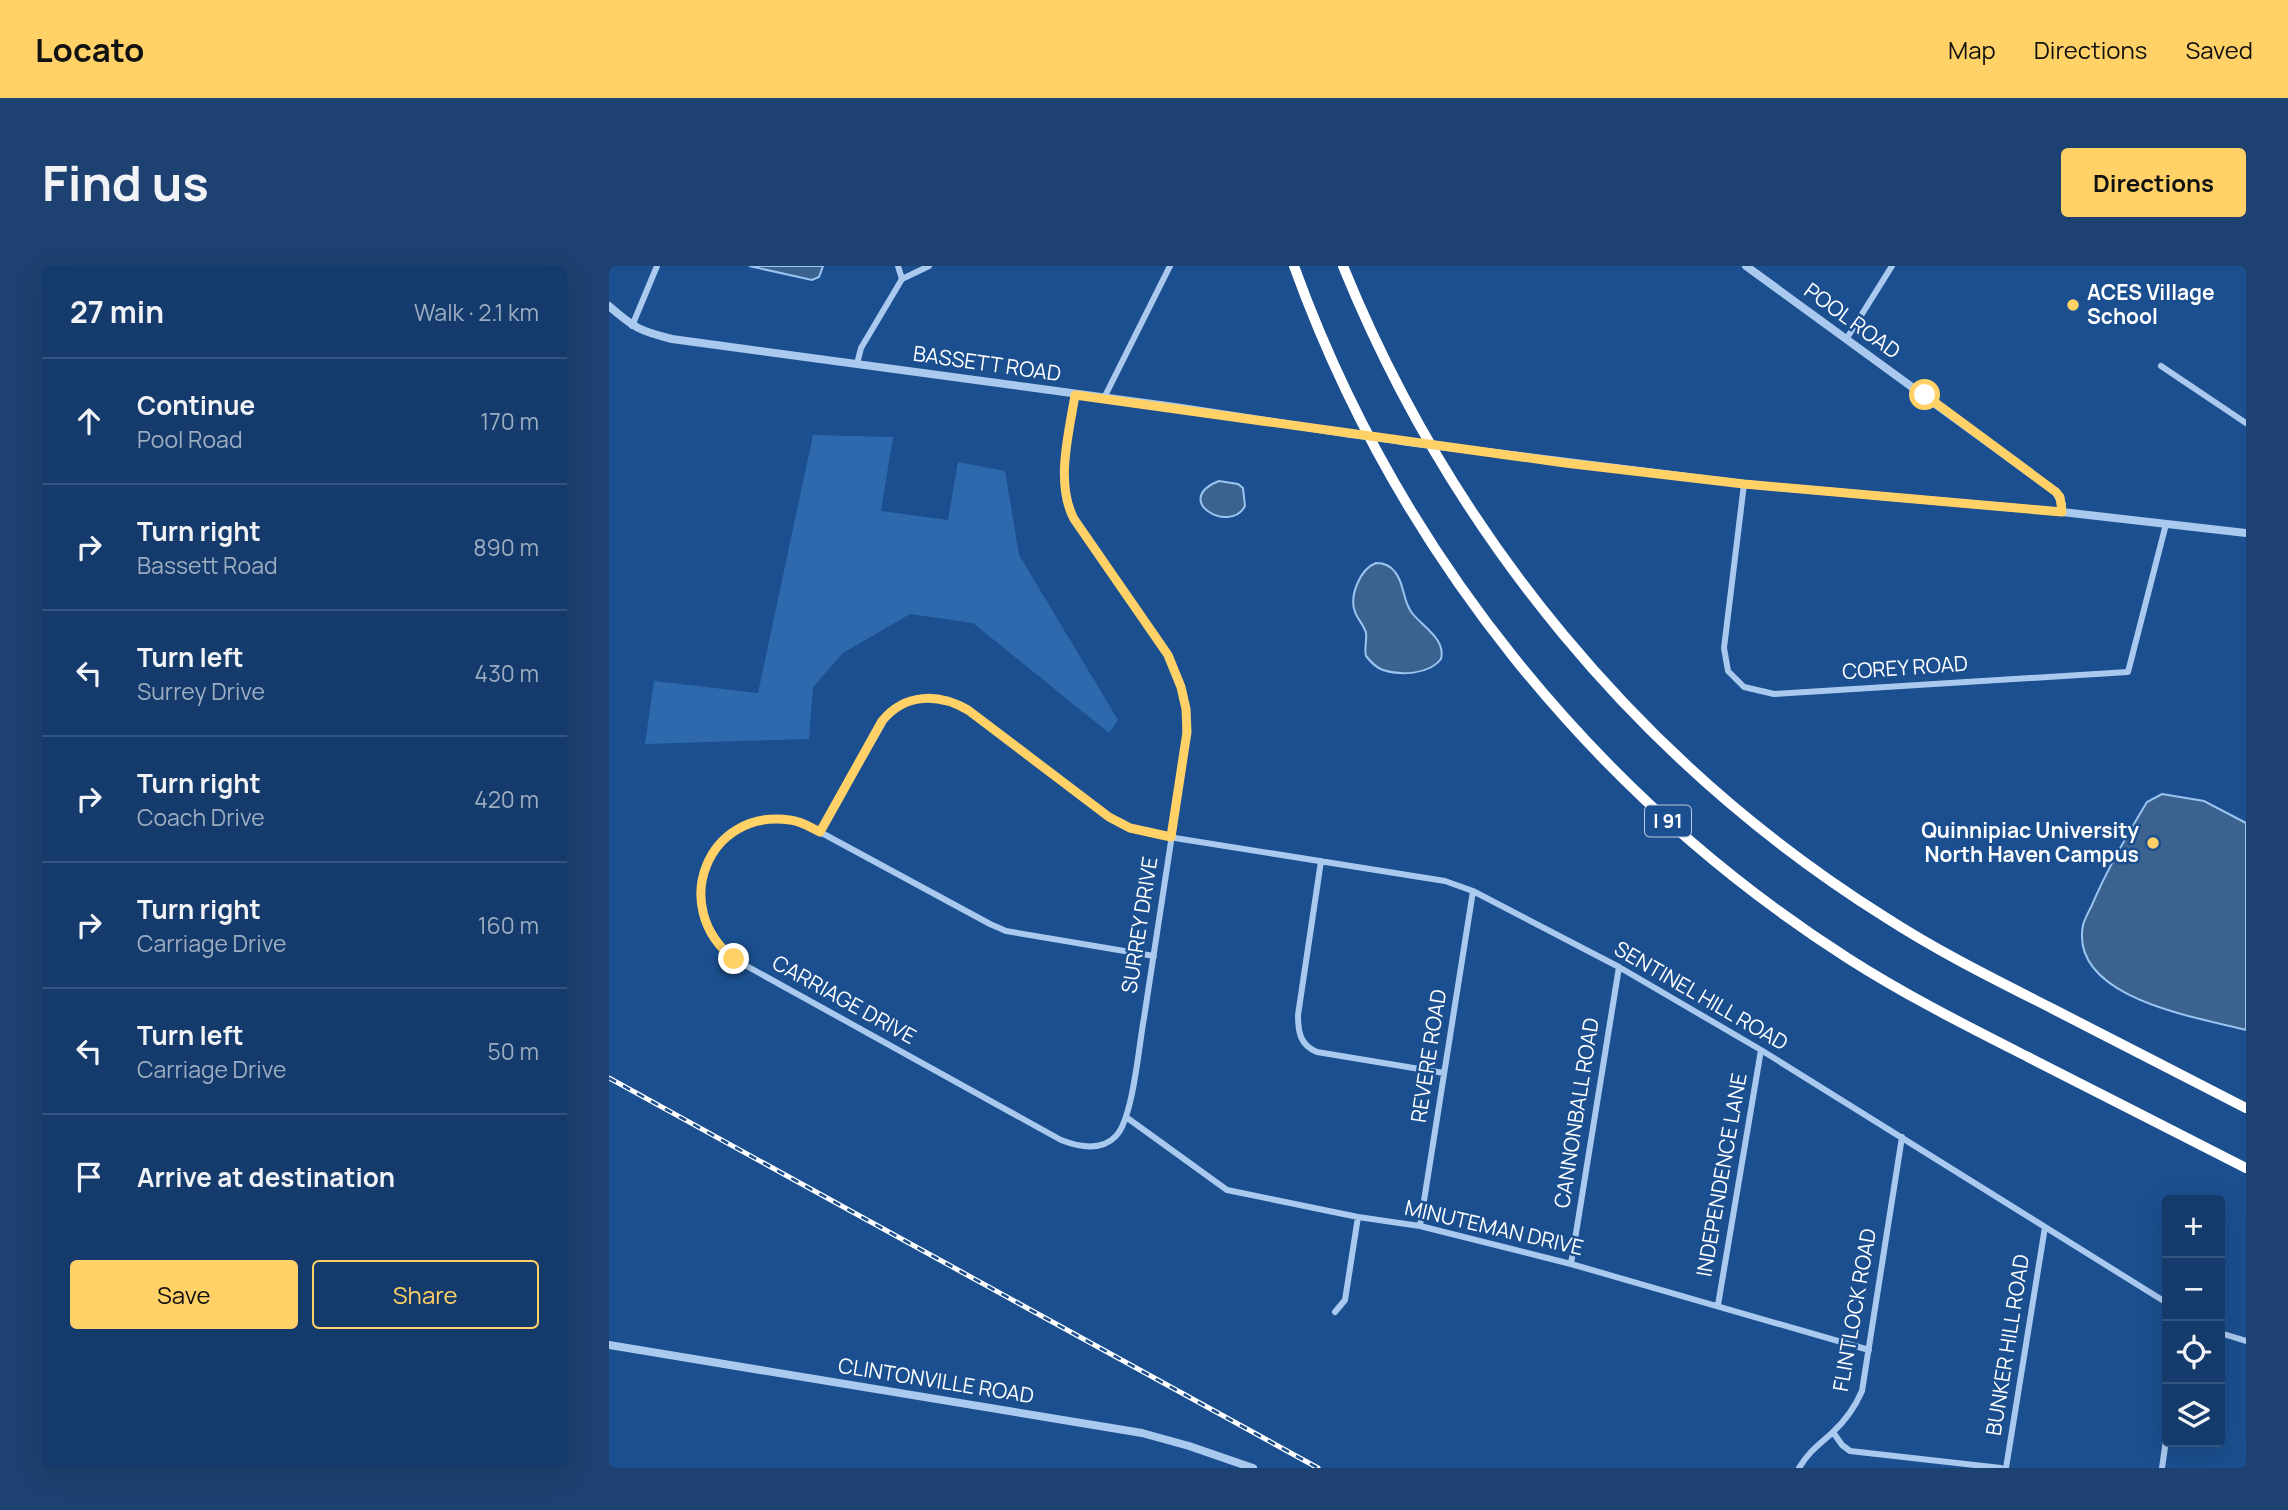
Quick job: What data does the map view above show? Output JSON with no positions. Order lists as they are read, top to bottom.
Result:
{
  "streets": {
    "highway": ["I 91"],
    "street": [
      "POOL ROAD",
      "BASSETT ROAD",
      "COREY ROAD",
      "SURREY DRIVE",
      "SENTINEL HILL ROAD",
      "CARRIAGE DRIVE",
      "REVERE ROAD",
      "CANNONBALL ROAD",
      "INDEPENDENCE LANE",
      "MINUTEMAN DRIVE",
      "FLINTLOCK ROAD",
      "BUNKER HILL ROAD",
      "CLINTONVILLE ROAD"
    ]
  },
  "crossings": [
    ["POOL ROAD", "BASSETT ROAD"],
    ["BASSETT ROAD", "COREY ROAD"],
    ["BASSETT ROAD", "SURREY DRIVE"],
    ["SURREY DRIVE", "SENTINEL HILL ROAD"],
    ["SURREY DRIVE", "CARRIAGE DRIVE"],
    ["SURREY DRIVE", "MINUTEMAN DRIVE"],
    ["SENTINEL HILL ROAD", "CARRIAGE DRIVE"],
    ["SENTINEL HILL ROAD", "REVERE ROAD"],
    ["SENTINEL HILL ROAD", "CANNONBALL ROAD"],
    ["SENTINEL HILL ROAD", "INDEPENDENCE LANE"],
    ["SENTINEL HILL ROAD", "FLINTLOCK ROAD"],
    ["SENTINEL HILL ROAD", "BUNKER HILL ROAD"],
    ["CARRIAGE DRIVE", "MINUTEMAN DRIVE"],
    ["REVERE ROAD", "MINUTEMAN DRIVE"],
    ["CANNONBALL ROAD", "MINUTEMAN DRIVE"],
    ["INDEPENDENCE LANE", "MINUTEMAN DRIVE"],
    ["MINUTEMAN DRIVE", "FLINTLOCK ROAD"]
  ],
  "places": ["ACES Village School", "Quinnipiac University North Haven Campus"],
  "page": {
    "header": "Locato",
    "nav": ["Map", "Directions", "Saved"],
    "buttons": [
      "Directions",
      ["Save", "Share"]
    ],
    "title": "Find us",
    "heading": ["27 min", "Walk · 2.1 km"],
    "list": [
      ["Continue", "Pool Road", "170 m"],
      ["Turn right", "Bassett Road", "890 m"],
      ["Turn left", "Surrey Drive", "430 m"],
      ["Turn right", "Coach Drive", "420 m"],
      ["Turn right", "Carriage Drive", "160 m"],
      ["Turn left", "Carriage Drive", "50 m"],
      "Arrive at destination"
    ],
    "map_buttons": ["+", "−"]
  }
}
